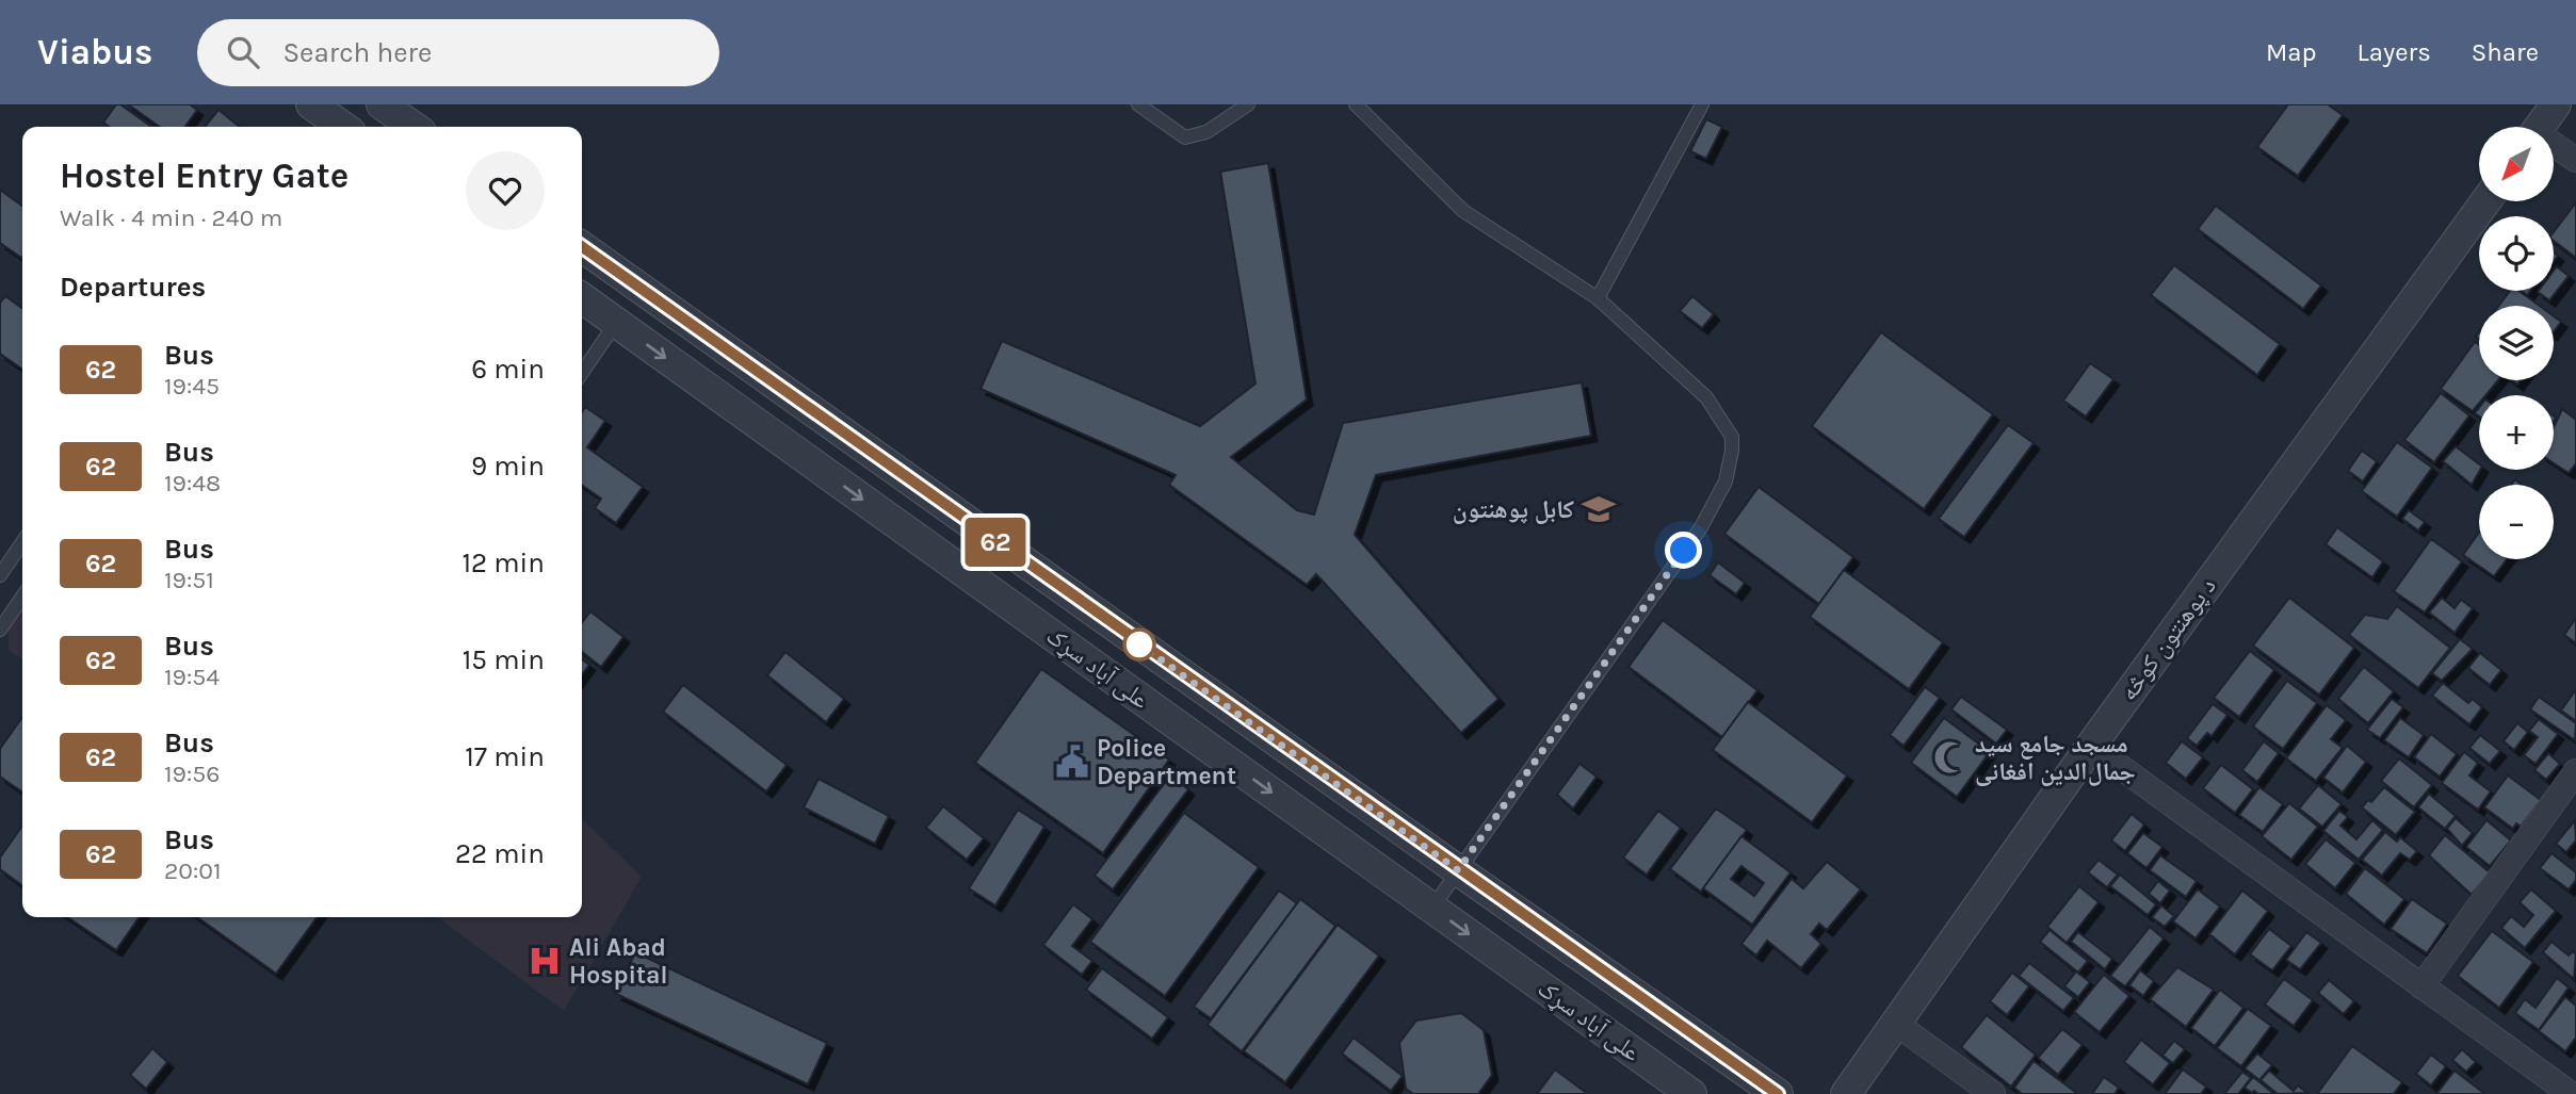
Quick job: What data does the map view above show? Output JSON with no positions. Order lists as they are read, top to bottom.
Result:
{
  "streets": {
    "street": ["د پوهنتون کوڅه", "علی آباد سړک"]
  },
  "places": {
    "school or university": ["کابل پوهنتون"],
    "mosque": ["مسجد جامع سید جمال‌الدین افغانی"],
    "public building": ["Police Department"],
    "hospital": ["Ali Abad Hospital"]
  },
  "lines": ["bus line 62"],
  "north": "bottom left",
  "page": {
    "header": "Viabus",
    "search": "Search here",
    "nav": ["Map", "Layers", "Share"],
    "on_map": "62",
    "map_buttons": ["+", "−"],
    "heading": [
      ["Hostel Entry Gate", "Walk · 4 min · 240 m"],
      "Departures"
    ],
    "list": [
      {
        "mark": "62",
        "name": "Bus",
        "note": "19:45",
        "value": "6 min"
      },
      {
        "mark": "62",
        "name": "Bus",
        "note": "19:48",
        "value": "9 min"
      },
      {
        "mark": "62",
        "name": "Bus",
        "note": "19:51",
        "value": "12 min"
      },
      {
        "mark": "62",
        "name": "Bus",
        "note": "19:54",
        "value": "15 min"
      },
      {
        "mark": "62",
        "name": "Bus",
        "note": "19:56",
        "value": "17 min"
      },
      {
        "mark": "62",
        "name": "Bus",
        "note": "20:01",
        "value": "22 min"
      }
    ]
  }
}
